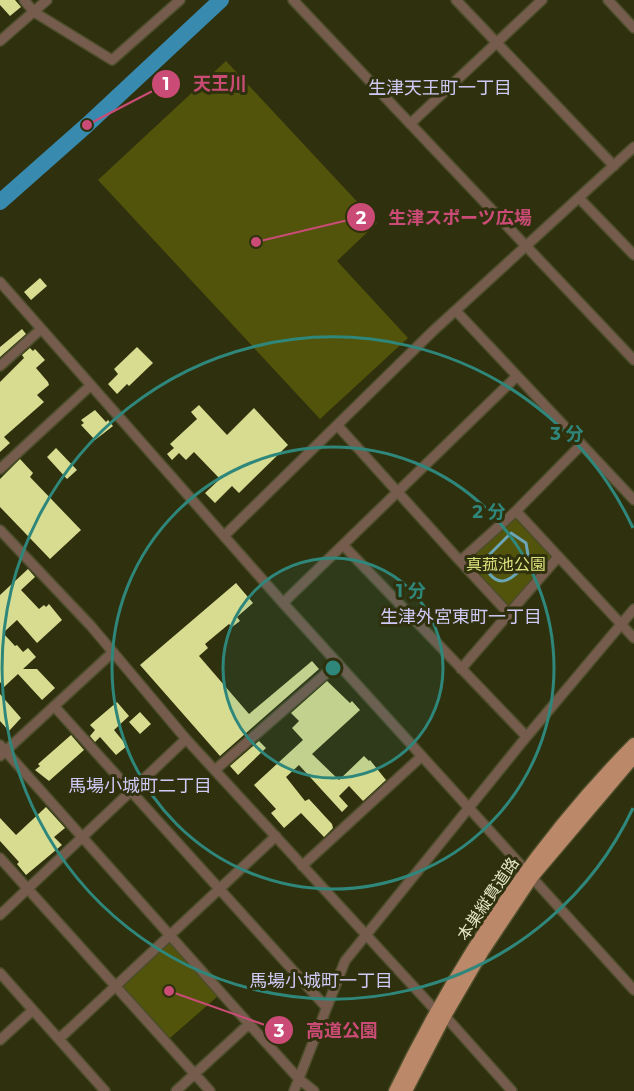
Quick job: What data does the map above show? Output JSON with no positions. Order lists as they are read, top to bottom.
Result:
{
  "streets": {
    "main road": ["本巣縦貫道路"]
  },
  "districts": [
    "生津天王町一丁目",
    "生津外宮東町一丁目",
    "馬場小城町二丁目",
    "馬場小城町一丁目"
  ],
  "parks": ["真菰池公園"],
  "places": ["天王川", "生津スポーツ広場", "高道公園"],
  "rings": ["3 分", "2 分", "1 分"]
}
